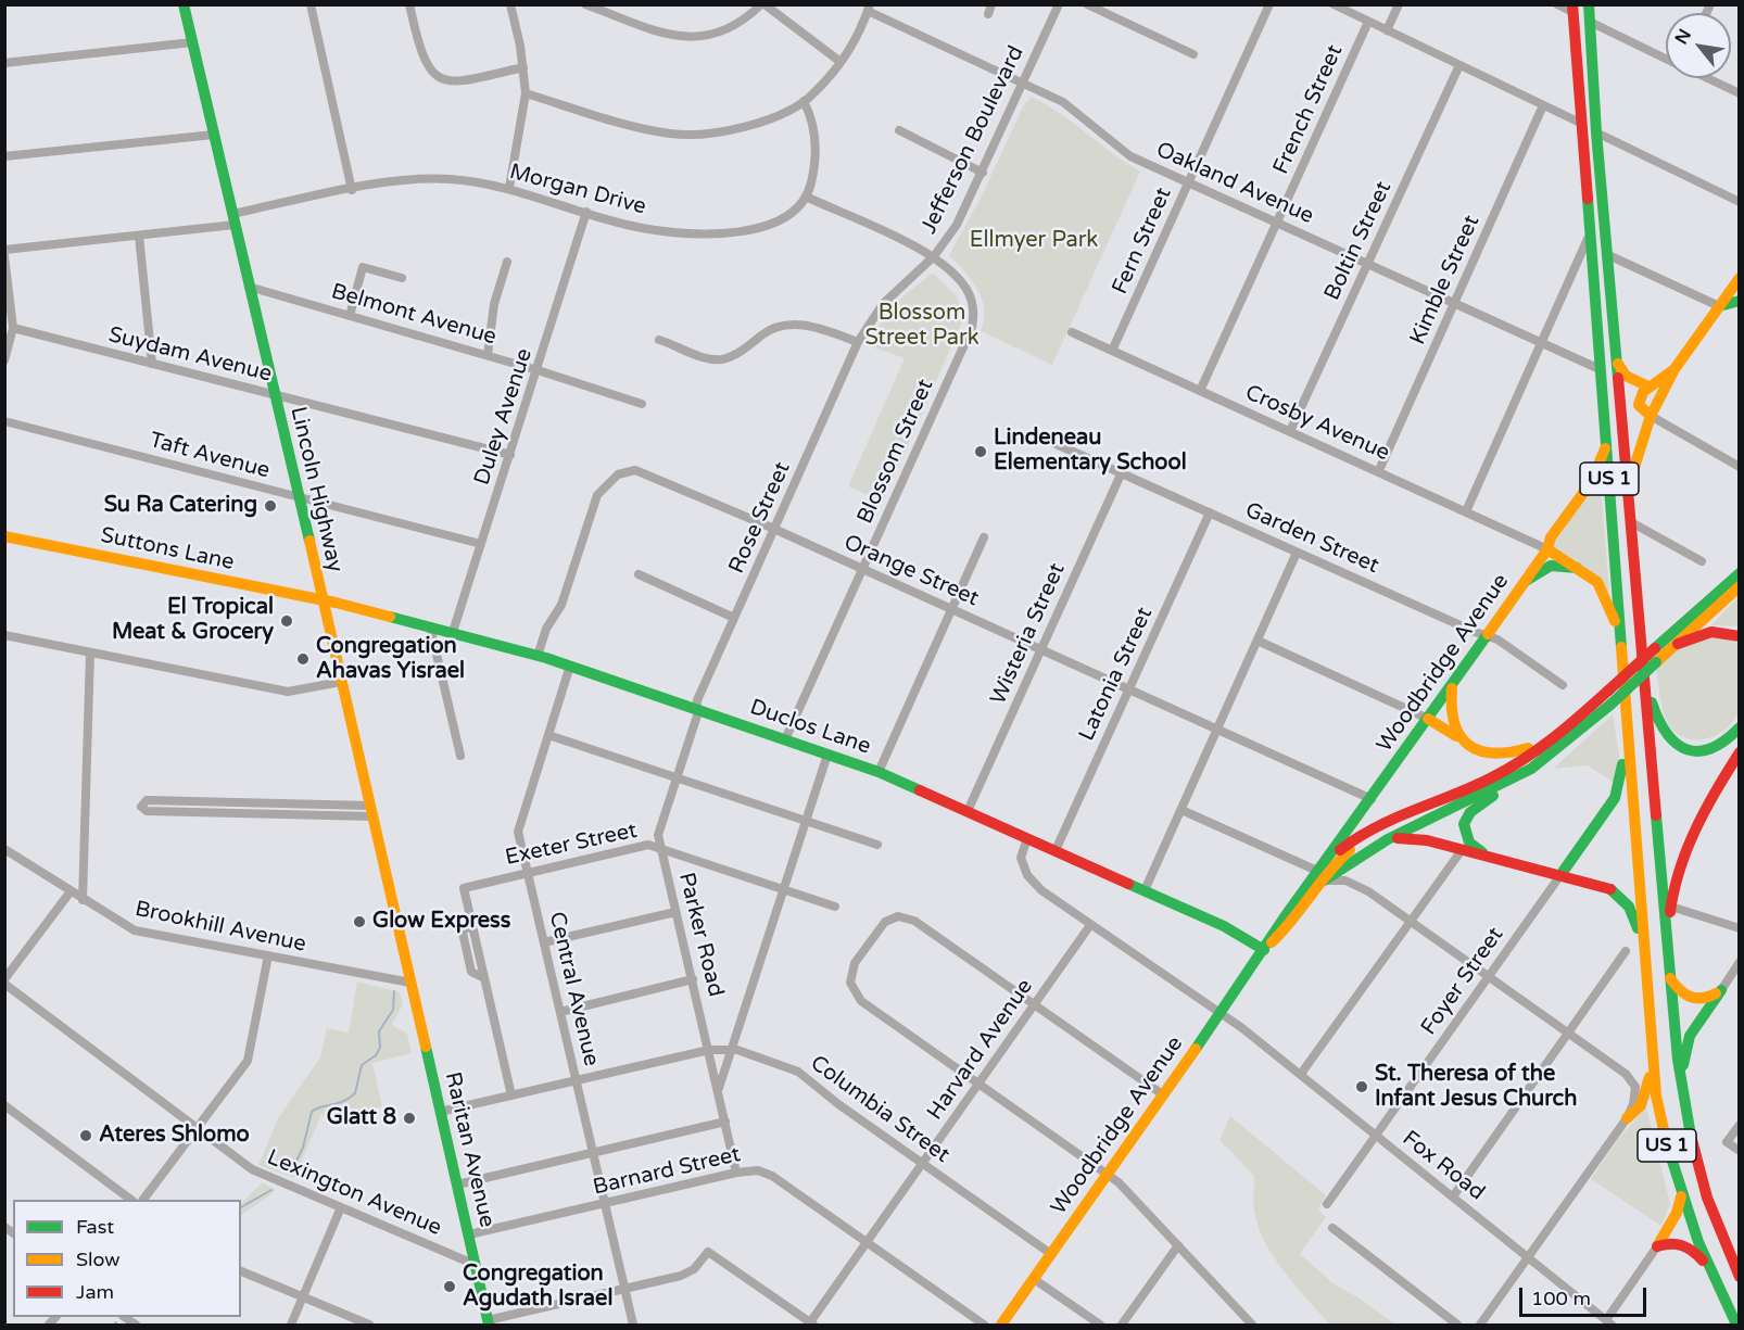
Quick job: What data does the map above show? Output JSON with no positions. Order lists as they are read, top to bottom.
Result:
{
  "streets": {
    "main road": [
      "US 1",
      "Lincoln Highway",
      "Suttons Lane",
      "Woodbridge Avenue",
      "Duclos Lane",
      "Raritan Avenue"
    ],
    "street": [
      "French Street",
      "Jefferson Boulevard",
      "Oakland Avenue",
      "Morgan Drive",
      "Fern Street",
      "Boltin Street",
      "Kimble Street",
      "Belmont Avenue",
      "Suydam Avenue",
      "Duley Avenue",
      "Crosby Avenue",
      "Blossom Street",
      "Taft Avenue",
      "Rose Street",
      "Garden Street",
      "Orange Street",
      "Wisteria Street",
      "Latonia Street",
      "Exeter Street",
      "Brookhill Avenue",
      "Parker Road",
      "Foyer Street",
      "Central Avenue",
      "Harvard Avenue",
      "Columbia Street",
      "Fox Road",
      "Barnard Street",
      "Lexington Avenue"
    ]
  },
  "crossings": [
    ["French Street", "Oakland Avenue"],
    ["French Street", "Crosby Avenue"],
    ["Jefferson Boulevard", "Oakland Avenue"],
    ["Jefferson Boulevard", "Blossom Street"],
    ["Jefferson Boulevard", "Rose Street"],
    ["Oakland Avenue", "Fern Street"],
    ["Oakland Avenue", "Boltin Street"],
    ["Oakland Avenue", "Kimble Street"],
    ["Oakland Avenue", "US 1"],
    ["Morgan Drive", "Duley Avenue"],
    ["Morgan Drive", "Lincoln Highway"],
    ["Fern Street", "Crosby Avenue"],
    ["Boltin Street", "Crosby Avenue"],
    ["Kimble Street", "Crosby Avenue"],
    ["Belmont Avenue", "Duley Avenue"],
    ["Belmont Avenue", "Lincoln Highway"],
    ["Suydam Avenue", "Duley Avenue"],
    ["Suydam Avenue", "Lincoln Highway"],
    ["Duley Avenue", "Taft Avenue"],
    ["Duley Avenue", "Duclos Lane"],
    ["Crosby Avenue", "Woodbridge Avenue"],
    ["Blossom Street", "Orange Street"],
    ["Blossom Street", "Duclos Lane"],
    ["Taft Avenue", "Lincoln Highway"],
    ["US 1", "Woodbridge Avenue"],
    ["Lincoln Highway", "Suttons Lane"],
    ["Lincoln Highway", "Duclos Lane"],
    ["Lincoln Highway", "Brookhill Avenue"],
    ["Lincoln Highway", "Raritan Avenue"],
    ["Rose Street", "Orange Street"],
    ["Rose Street", "Duclos Lane"],
    ["Rose Street", "Parker Road"],
    ["Garden Street", "Wisteria Street"],
    ["Garden Street", "Woodbridge Avenue"],
    ["Garden Street", "Latonia Street"],
    ["Suttons Lane", "Duclos Lane"],
    ["Orange Street", "Wisteria Street"],
    ["Orange Street", "Woodbridge Avenue"],
    ["Orange Street", "Latonia Street"],
    ["Orange Street", "Duclos Lane"],
    ["Wisteria Street", "Duclos Lane"],
    ["Woodbridge Avenue", "Duclos Lane"],
    ["Woodbridge Avenue", "Columbia Street"],
    ["Woodbridge Avenue", "Fox Road"],
    ["Latonia Street", "Duclos Lane"],
    ["Duclos Lane", "Parker Road"],
    ["Duclos Lane", "Central Avenue"],
    ["Duclos Lane", "Fox Road"],
    ["Exeter Street", "Parker Road"],
    ["Exeter Street", "Central Avenue"],
    ["Exeter Street", "Columbia Street"],
    ["Brookhill Avenue", "Raritan Avenue"],
    ["Parker Road", "Columbia Street"],
    ["Parker Road", "Barnard Street"],
    ["Foyer Street", "Fox Road"],
    ["Central Avenue", "Columbia Street"],
    ["Central Avenue", "Barnard Street"],
    ["Harvard Avenue", "Columbia Street"],
    ["Harvard Avenue", "Fox Road"],
    ["Harvard Avenue", "Barnard Street"],
    ["Columbia Street", "Raritan Avenue"],
    ["Raritan Avenue", "Barnard Street"],
    ["Raritan Avenue", "Lexington Avenue"]
  ],
  "parks": ["Ellmyer Park", "Blossom Street Park"],
  "places": [
    "Lindeneau Elementary School",
    "Su Ra Catering",
    "El Tropical Meat & Grocery",
    "Congregation Ahavas Yisrael",
    "Glow Express",
    "St. Theresa of the Infant Jesus Church",
    "Glatt 8",
    "Ateres Shlomo",
    "Congregation Agudath Israel"
  ],
  "legend": ["Fast", "Slow", "Jam"],
  "scale_bar": "100 m",
  "north": "top left"
}
